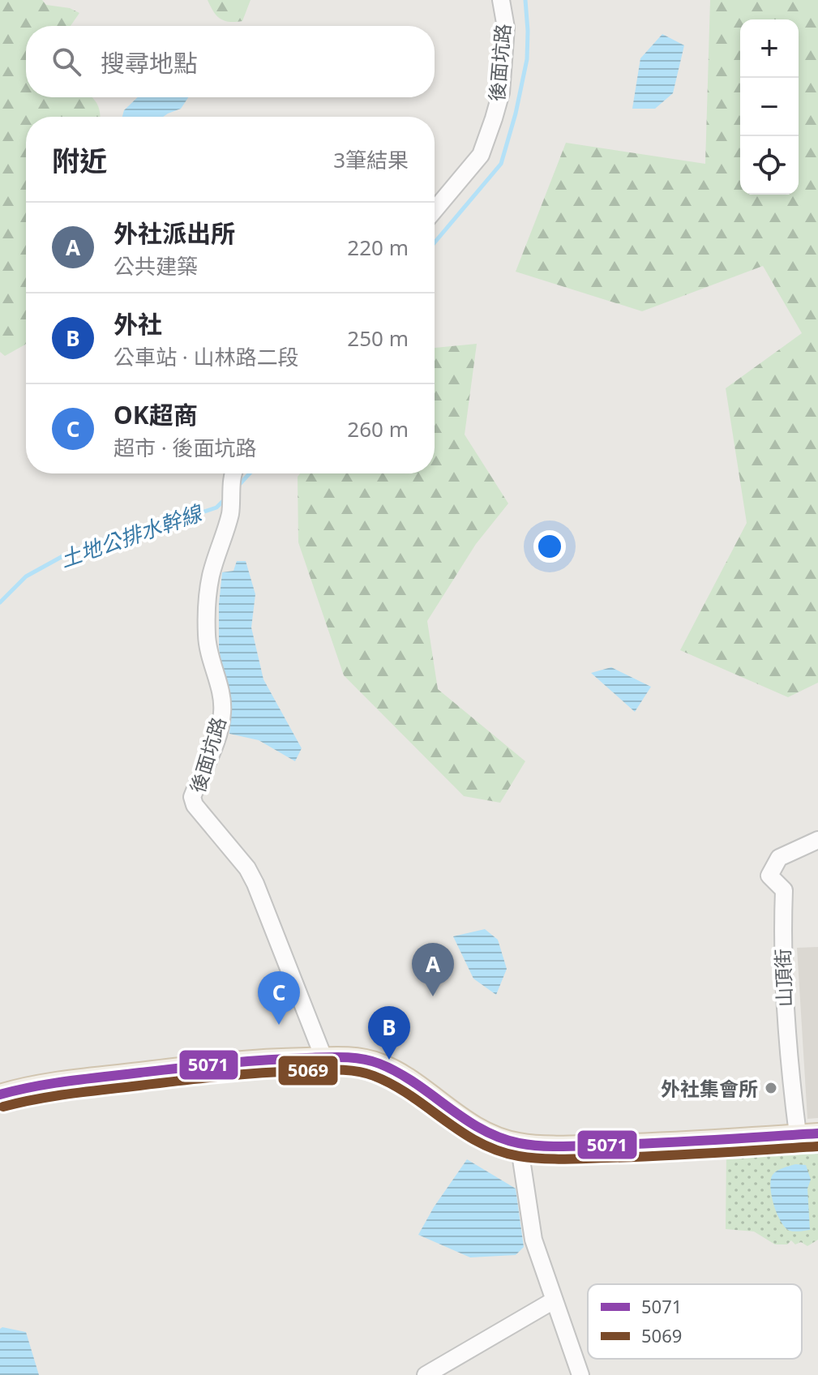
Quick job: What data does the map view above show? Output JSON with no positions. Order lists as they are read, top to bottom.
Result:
{
  "streets": {
    "street": ["後面坑路", "山頂街"]
  },
  "water": ["土地公排水幹線"],
  "places": ["外社集會所"],
  "lines": ["transit line 5071", "transit line 5069"],
  "legend": ["5071", "5069"],
  "page": {
    "map_buttons": ["+", "−"],
    "search": "搜尋地點",
    "heading": ["附近", "3筆結果"],
    "list": [
      {
        "mark": "A",
        "name": "外社派出所",
        "note": "公共建築",
        "value": "220 m"
      },
      {
        "mark": "B",
        "name": "外社",
        "note": "公車站 · 山林路二段",
        "value": "250 m"
      },
      {
        "mark": "C",
        "name": "OK超商",
        "note": "超市 · 後面坑路",
        "value": "260 m"
      }
    ],
    "pins": ["A", "C", "B"]
  }
}
